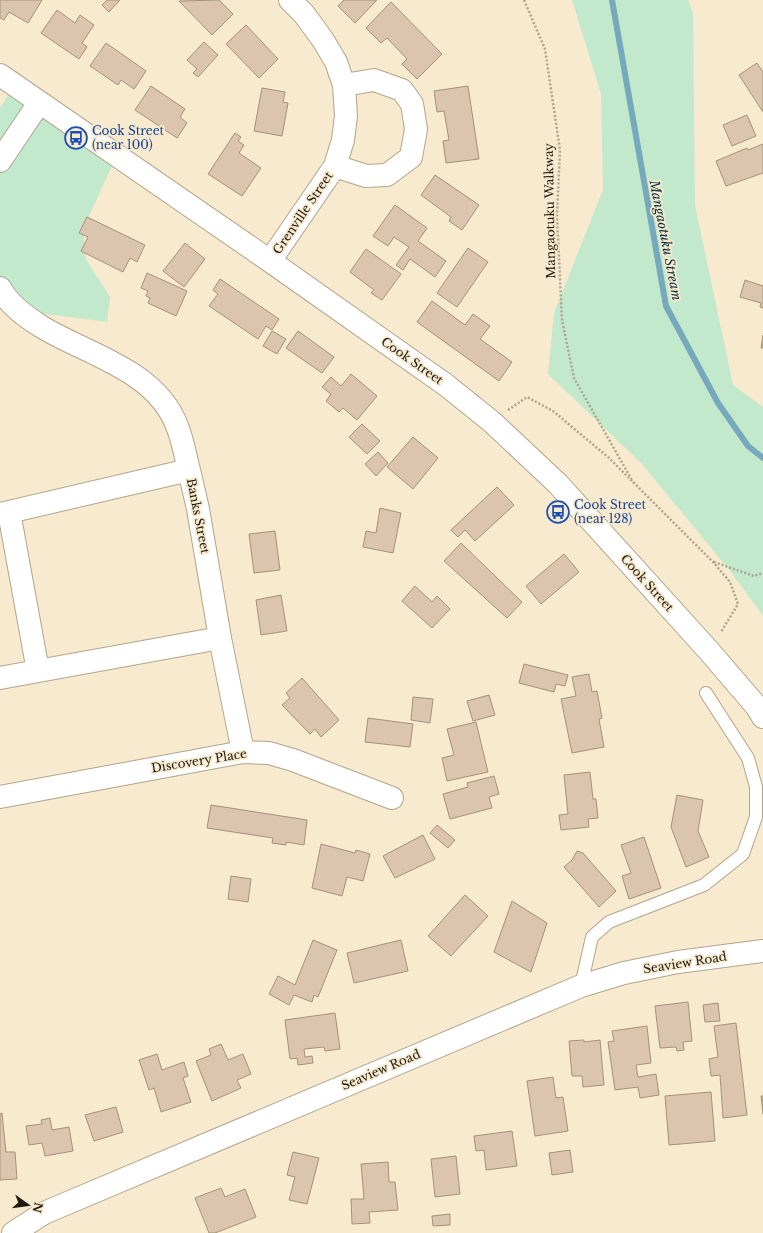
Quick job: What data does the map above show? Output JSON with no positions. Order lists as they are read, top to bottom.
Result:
{
  "streets": {
    "street": [
      "Grenville Street",
      "Cook Street",
      "Banks Street",
      "Discovery Place",
      "Seaview Road"
    ],
    "path": ["Mangaotuku Walkway"]
  },
  "crossings": [
    ["Mangaotuku Walkway", "Cook Street"],
    ["Grenville Street", "Cook Street"],
    ["Banks Street", "Discovery Place"]
  ],
  "water": ["Mangaotuku Stream"],
  "places": {
    "bus stop": ["Cook Street (near 100)", "Cook Street (near 128)"]
  },
  "north": "right"
}
